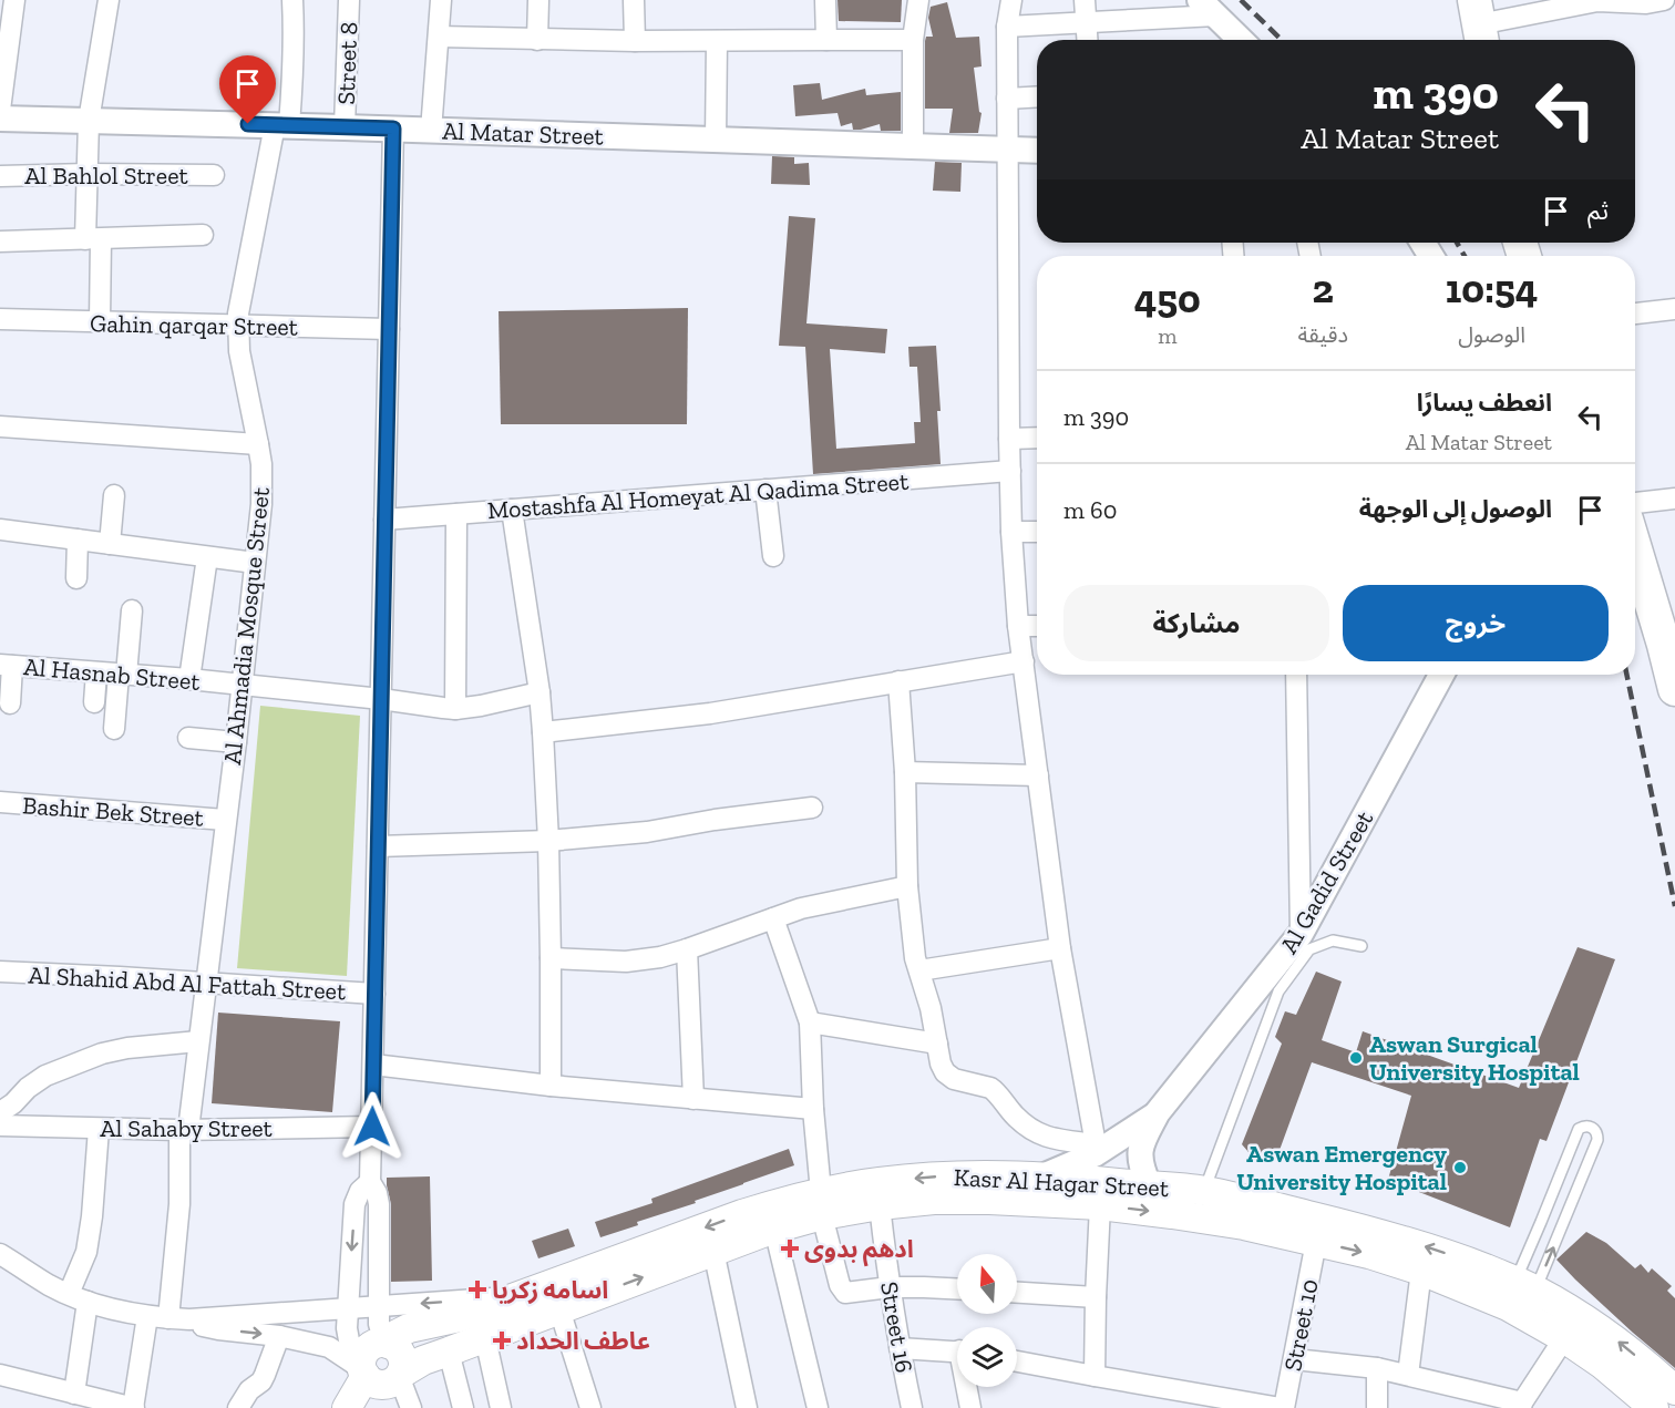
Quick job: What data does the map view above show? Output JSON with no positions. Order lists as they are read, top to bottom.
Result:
{
  "streets": {
    "main road": ["Kasr Al Hagar Street"],
    "street": [
      "Street 8",
      "Al Matar Street",
      "Al Bahlol Street",
      "Gahin qarqar Street",
      "Mostashfa Al Homeyat Al Qadima Street",
      "Al Ahmadia Mosque Street",
      "Al Hasnab Street",
      "Bashir Bek Street",
      "Al Gadid Street",
      "Al Shahid Abd Al Fattah Street",
      "Al Sahaby Street",
      "Street 10",
      "Street 16"
    ]
  },
  "crossings": [
    ["Street 8", "Al Matar Street"],
    ["Al Matar Street", "Al Ahmadia Mosque Street"],
    ["Gahin qarqar Street", "Al Ahmadia Mosque Street"],
    ["Al Ahmadia Mosque Street", "Al Hasnab Street"],
    ["Al Ahmadia Mosque Street", "Bashir Bek Street"],
    ["Al Ahmadia Mosque Street", "Al Shahid Abd Al Fattah Street"],
    ["Al Ahmadia Mosque Street", "Al Sahaby Street"],
    ["Al Gadid Street", "Kasr Al Hagar Street"],
    ["Kasr Al Hagar Street", "Street 10"],
    ["Kasr Al Hagar Street", "Street 16"]
  ],
  "places": {
    "other": ["Aswan Surgical University Hospital", "Aswan Emergency University Hospital"],
    "health": ["ادهم بدوى", "اسامه زكريا", "عاطف الحداد"]
  },
  "north": "top",
  "page": {
    "turn": ["390 m", "Al Matar Street"],
    "then": "ثم",
    "eta": [
      "10:54",
      "الوصول",
      "2",
      "دقيقة",
      "450",
      "m"
    ],
    "list": [
      {
        "name": "انعطف يسارًا",
        "note": "Al Matar Street",
        "value": "390 m"
      },
      {
        "name": "الوصول إلى الوجهة",
        "value": "60 m"
      }
    ],
    "buttons": ["خروج", "مشاركة"]
  }
}
